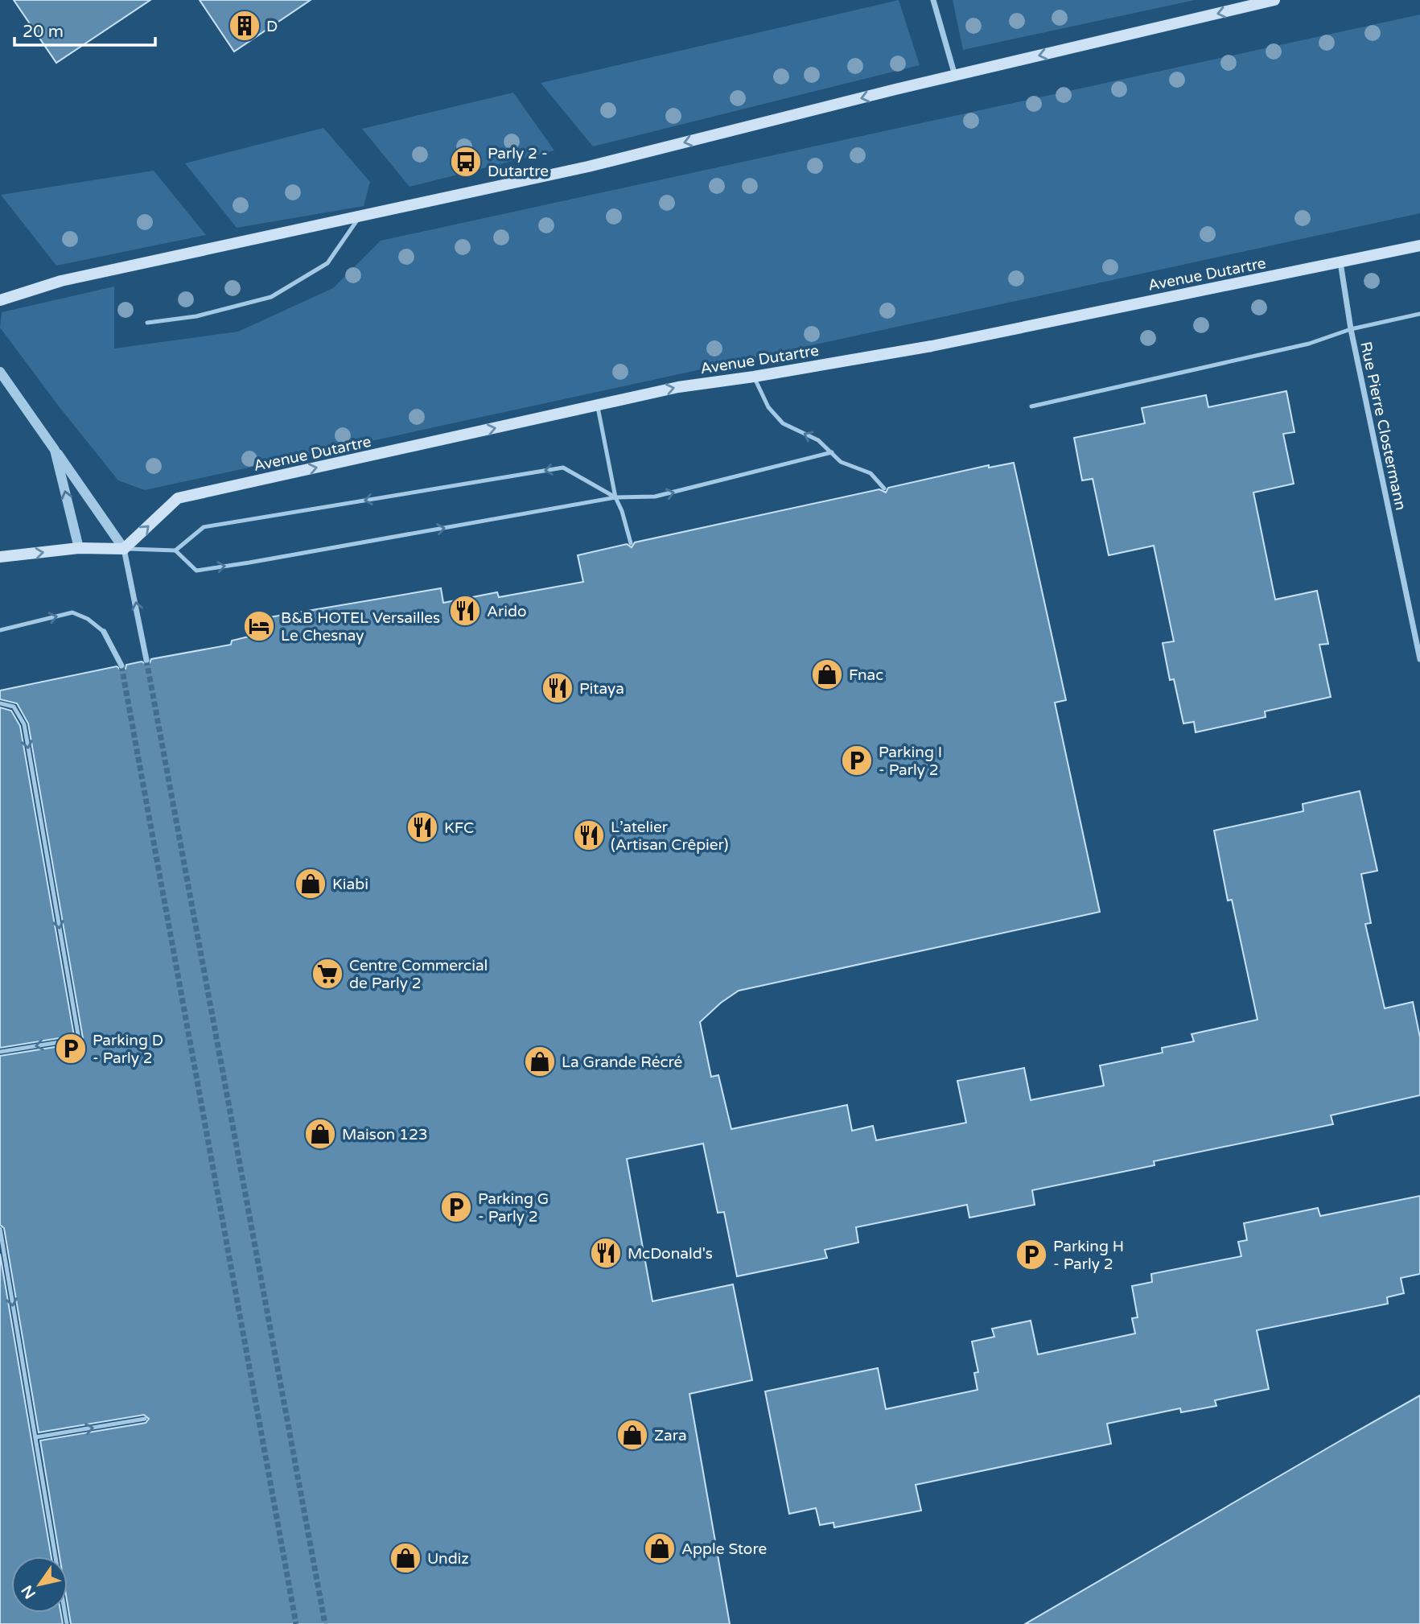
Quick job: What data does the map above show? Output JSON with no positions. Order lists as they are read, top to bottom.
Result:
{
  "streets": {
    "main road": ["Avenue Dutartre"],
    "street": ["Rue Pierre Clostermann"]
  },
  "crossings": [
    ["Avenue Dutartre", "Rue Pierre Clostermann"]
  ],
  "one_way": ["Avenue Dutartre"],
  "places": {
    "building": ["D"],
    "bus stop": ["Parly 2 - Dutartre"],
    "restaurant": [
      "Arido",
      "Pitaya",
      "KFC",
      "L’atelier (Artisan Crêpier)",
      "McDonald's"
    ],
    "hotel": ["B&B HOTEL Versailles Le Chesnay"],
    "shop": [
      "Fnac",
      "Kiabi",
      "La Grande Récré",
      "Maison 123",
      "Zara",
      "Apple Store",
      "Undiz"
    ],
    "parking": [
      "Parking I - Parly 2",
      "Parking D - Parly 2",
      "Parking G - Parly 2",
      "Parking H - Parly 2"
    ],
    "supermarket": ["Centre Commercial de Parly 2"]
  },
  "scale_bar": "20 m",
  "north": "bottom left"
}
